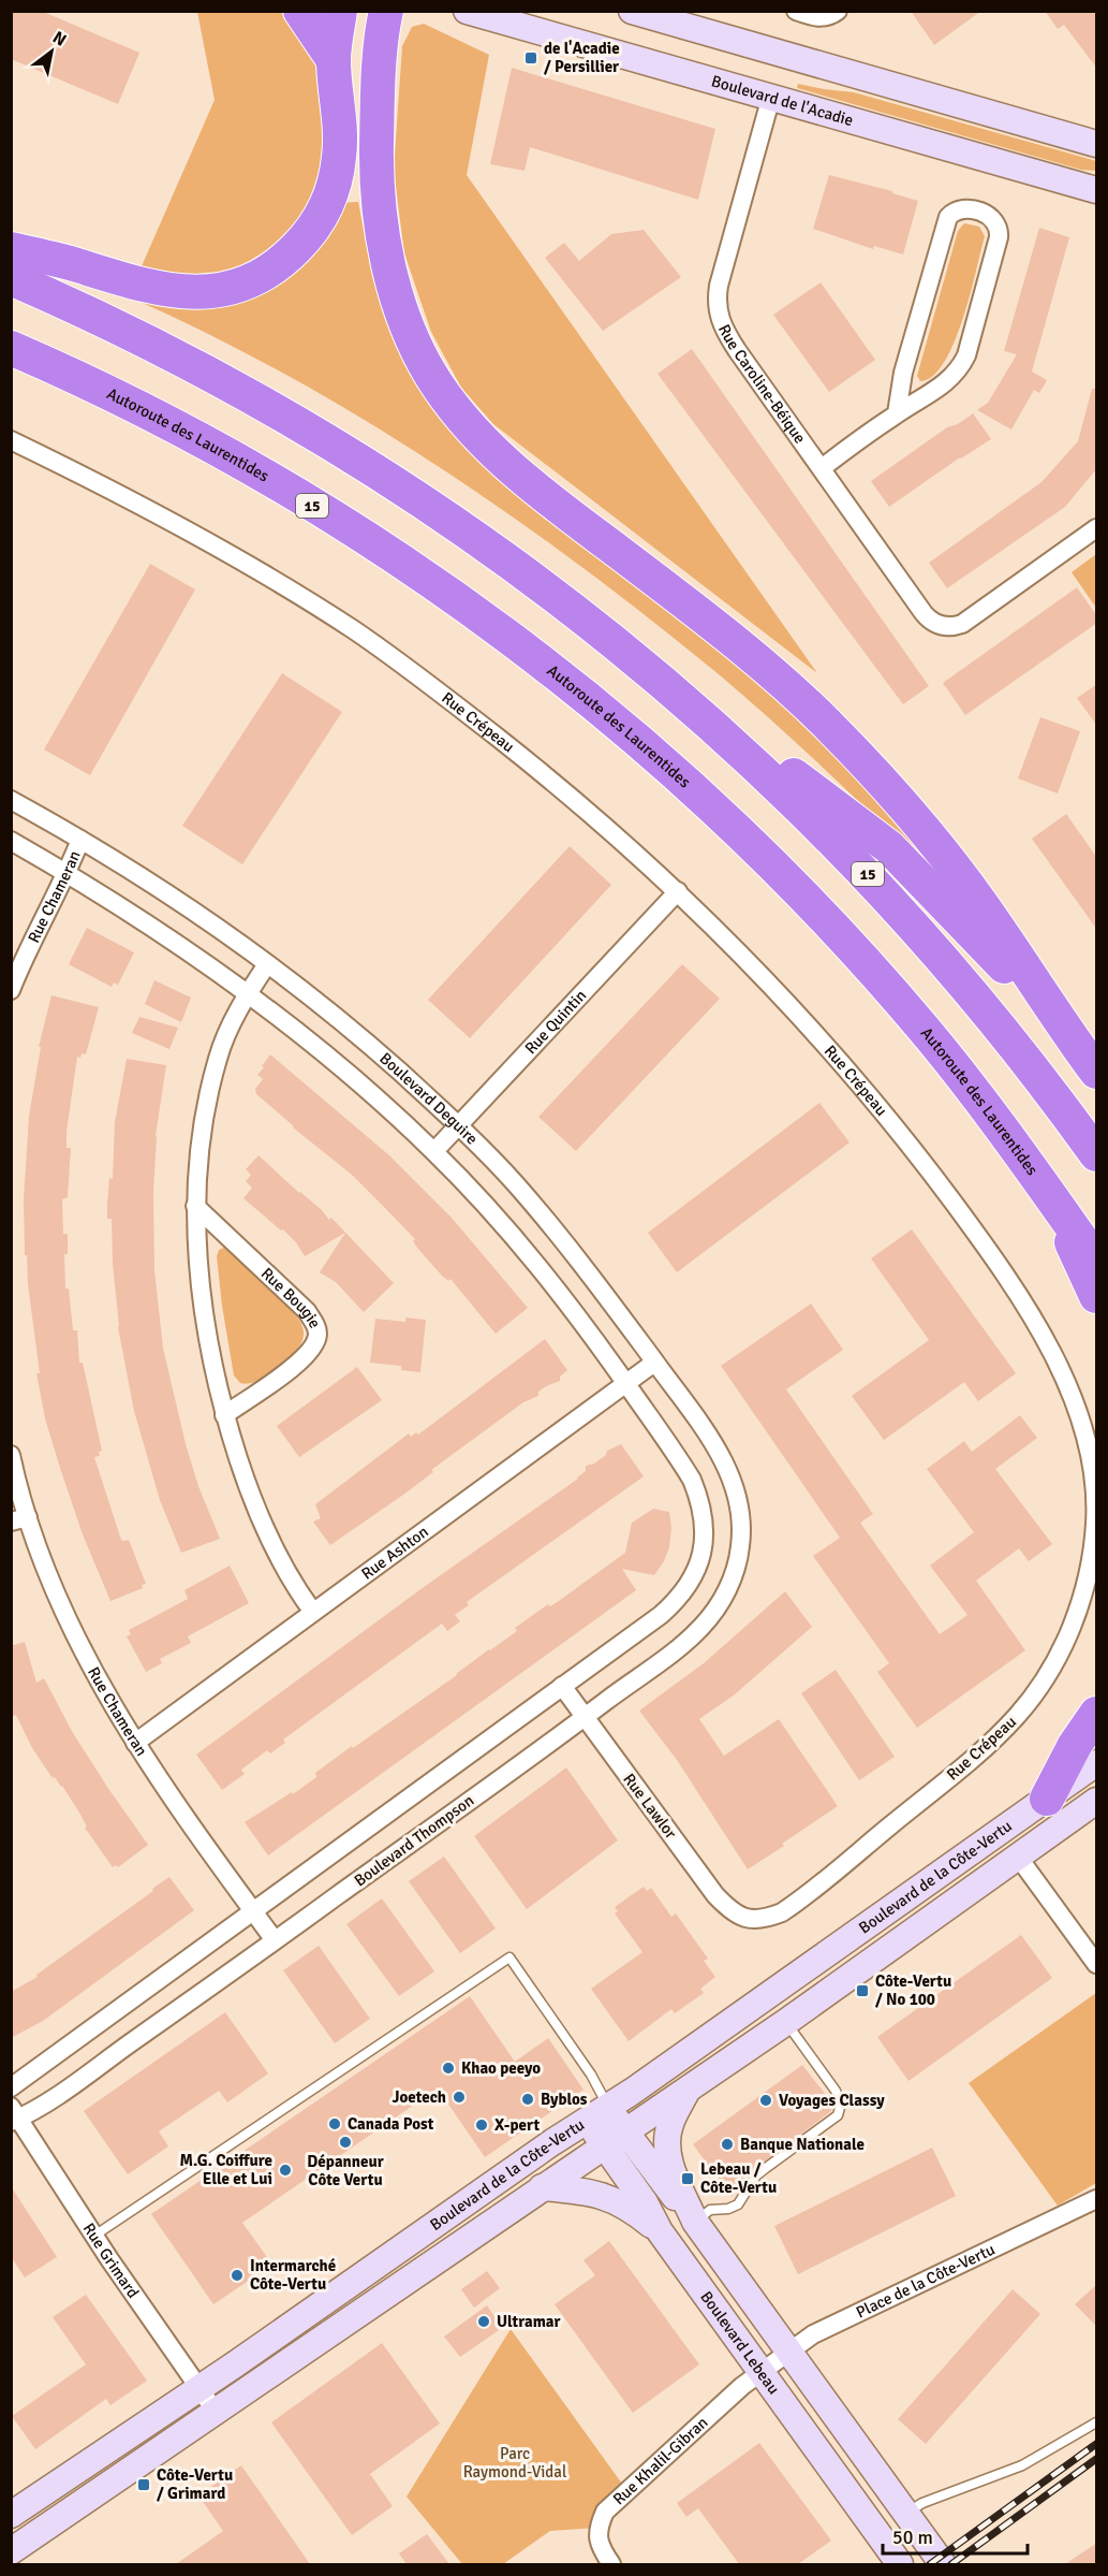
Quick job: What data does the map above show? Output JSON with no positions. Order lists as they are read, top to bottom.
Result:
{
  "streets": {
    "highway": ["Autoroute des Laurentides", "15"],
    "main road": ["Boulevard de l'Acadie", "Boulevard de la Côte-Vertu", "Boulevard Lebeau"],
    "street": [
      "Rue Caroline-Béique",
      "Rue Crépeau",
      "Rue Chameran",
      "Rue Quintin",
      "Boulevard Deguire",
      "Rue Bougie",
      "Rue Ashton",
      "Rue Lawlor",
      "Boulevard Thompson",
      "Rue Grimard",
      "Place de la Côte-Vertu",
      "Rue Khalil-Gibran"
    ]
  },
  "crossings": [
    ["Boulevard de l'Acadie", "Rue Caroline-Béique"],
    ["Rue Crépeau", "Rue Quintin"],
    ["Rue Crépeau", "Rue Lawlor"],
    ["Rue Chameran", "Boulevard Deguire"],
    ["Rue Chameran", "Rue Ashton"],
    ["Rue Chameran", "Boulevard Thompson"],
    ["Rue Quintin", "Boulevard Deguire"],
    ["Boulevard Deguire", "Rue Ashton"],
    ["Boulevard Deguire", "Rue Lawlor"],
    ["Boulevard Deguire", "Boulevard Thompson"],
    ["Rue Lawlor", "Boulevard Thompson"],
    ["Boulevard Thompson", "Rue Grimard"],
    ["Boulevard de la Côte-Vertu", "Rue Grimard"],
    ["Boulevard de la Côte-Vertu", "Boulevard Lebeau"],
    ["Place de la Côte-Vertu", "Boulevard Lebeau"],
    ["Place de la Côte-Vertu", "Rue Khalil-Gibran"],
    ["Boulevard Lebeau", "Rue Khalil-Gibran"]
  ],
  "parks": ["Parc Raymond-Vidal"],
  "places": {
    "transit": [
      "de l'Acadie / Persillier",
      "Côte-Vertu / No 100",
      "Lebeau / Côte-Vertu",
      "Côte-Vertu / Grimard"
    ],
    "other": [
      "Khao peeyo",
      "Joetech",
      "Byblos",
      "Voyages Classy",
      "Canada Post",
      "X-pert",
      "Dépanneur Côte Vertu",
      "Banque Nationale",
      "M.G. Coiffure Elle et Lui",
      "Intermarché Côte-Vertu",
      "Ultramar"
    ]
  },
  "scale_bar": "50 m",
  "north": "top right"
}
